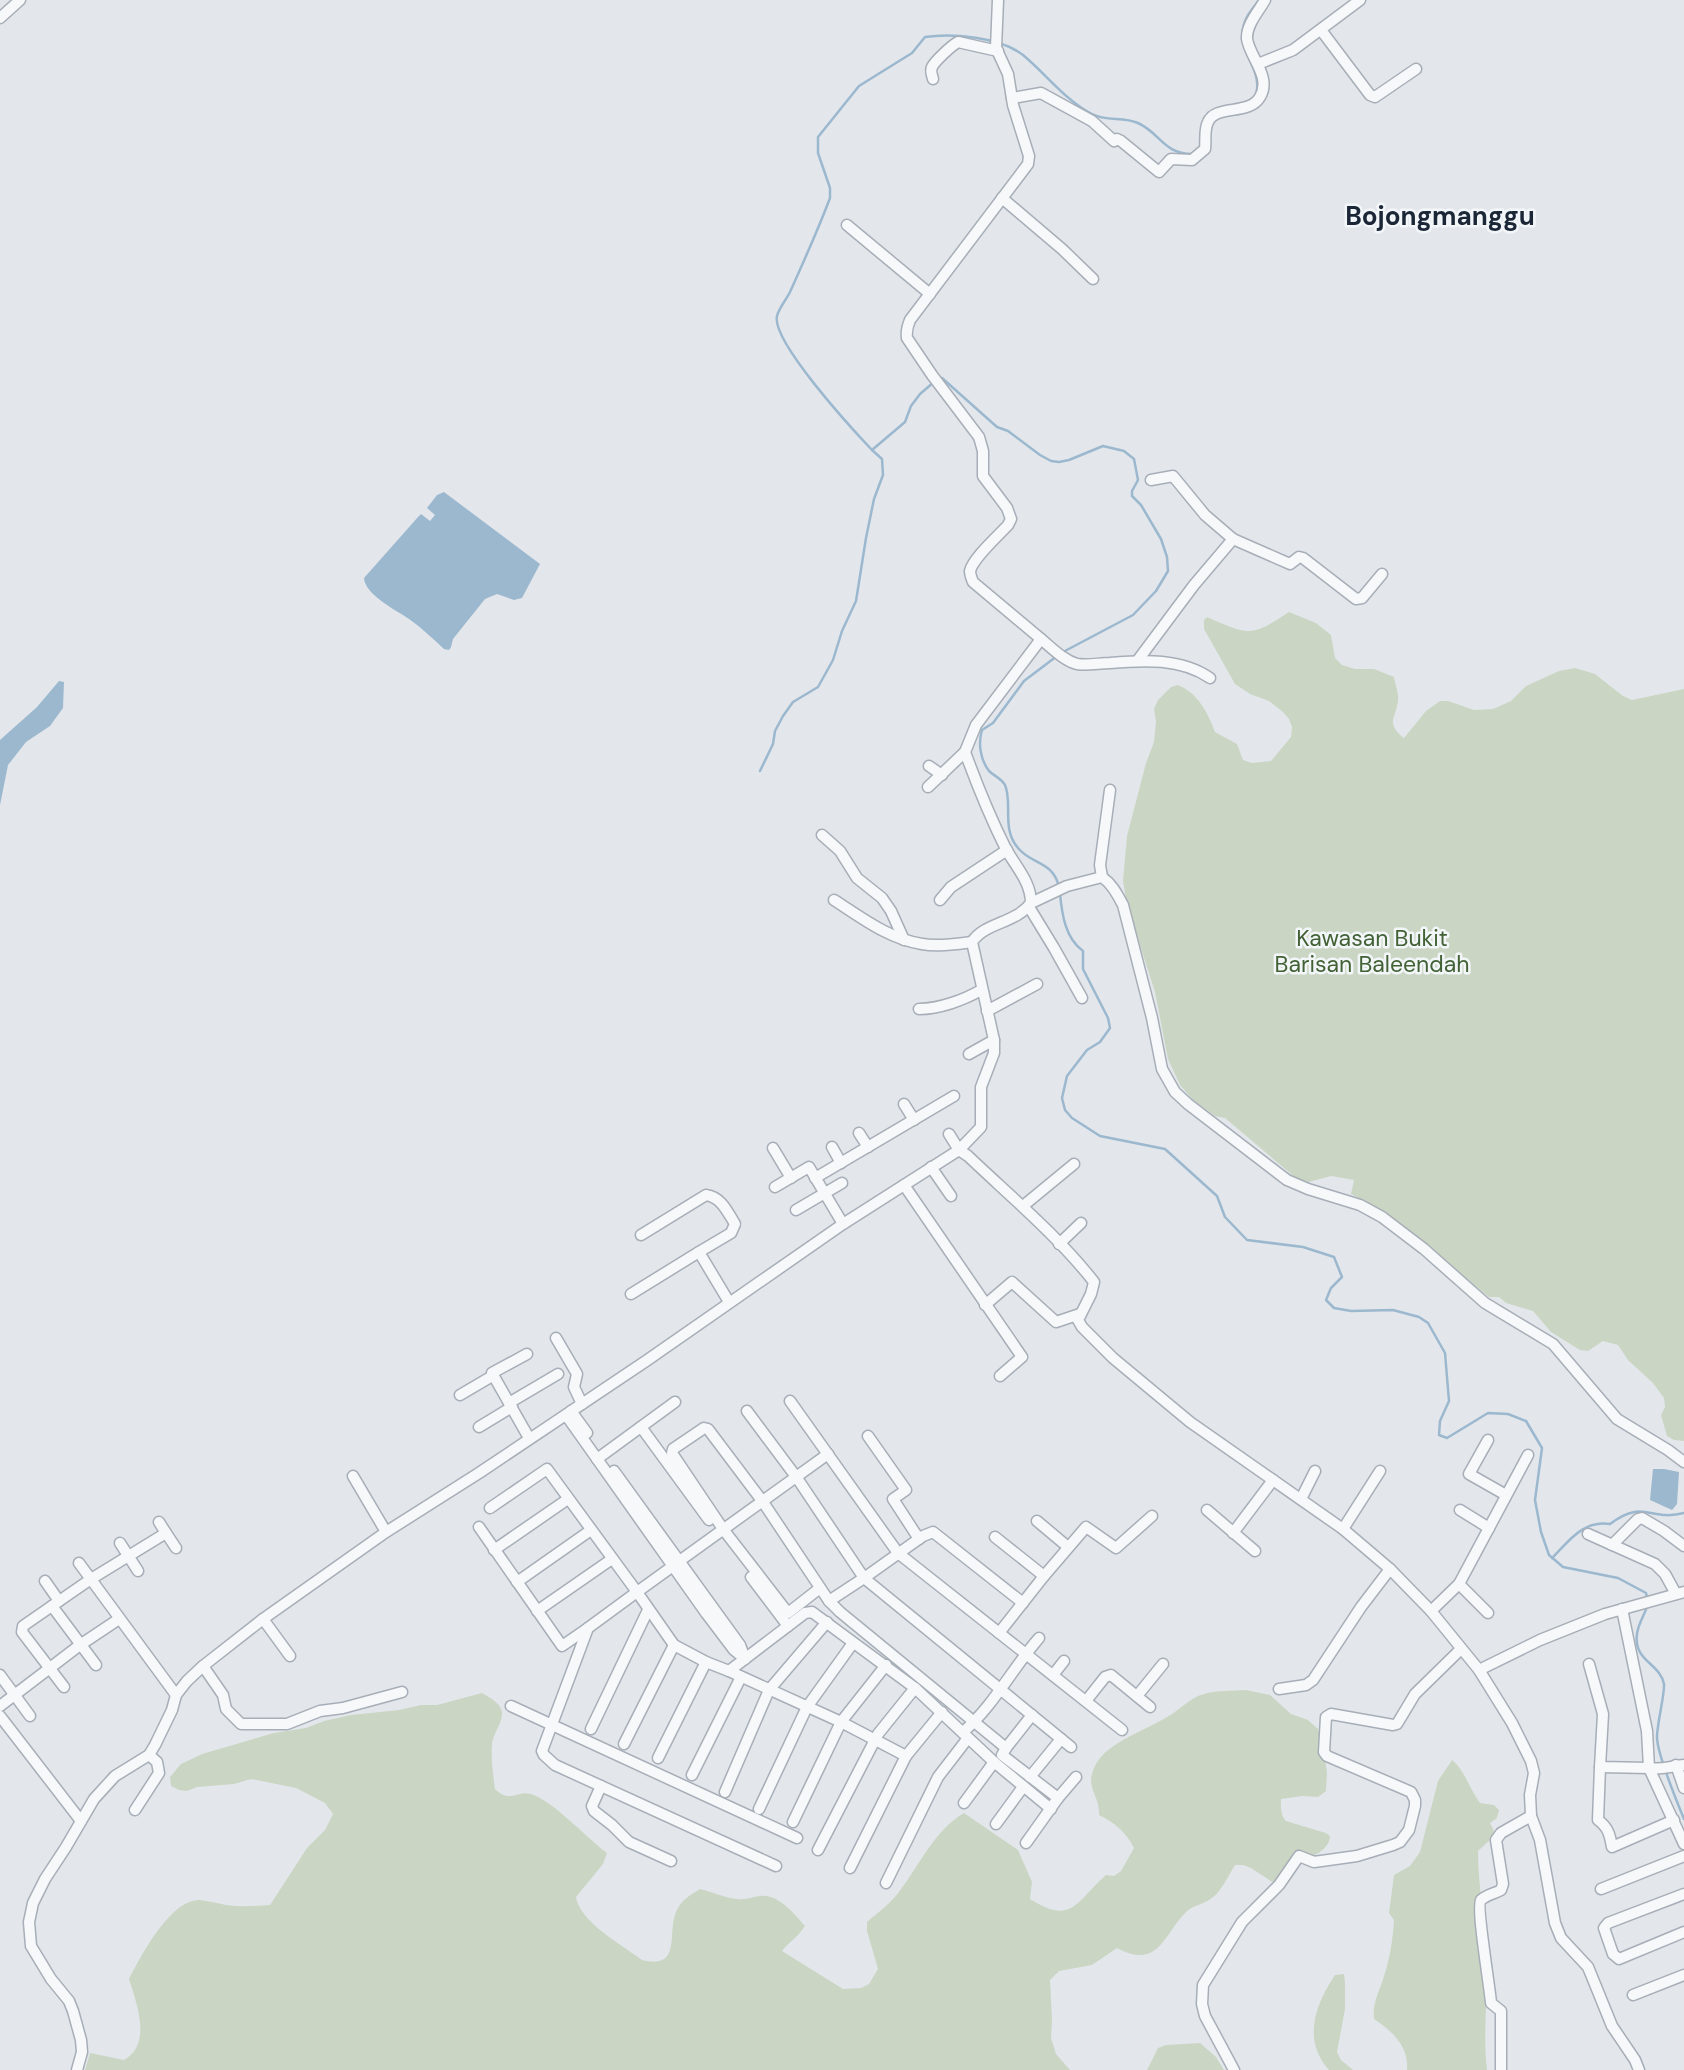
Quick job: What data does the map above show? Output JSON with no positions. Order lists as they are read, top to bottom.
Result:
{
  "districts": ["Bojongmanggu"],
  "parks": ["Kawasan Bukit Barisan Baleendah"]
}
